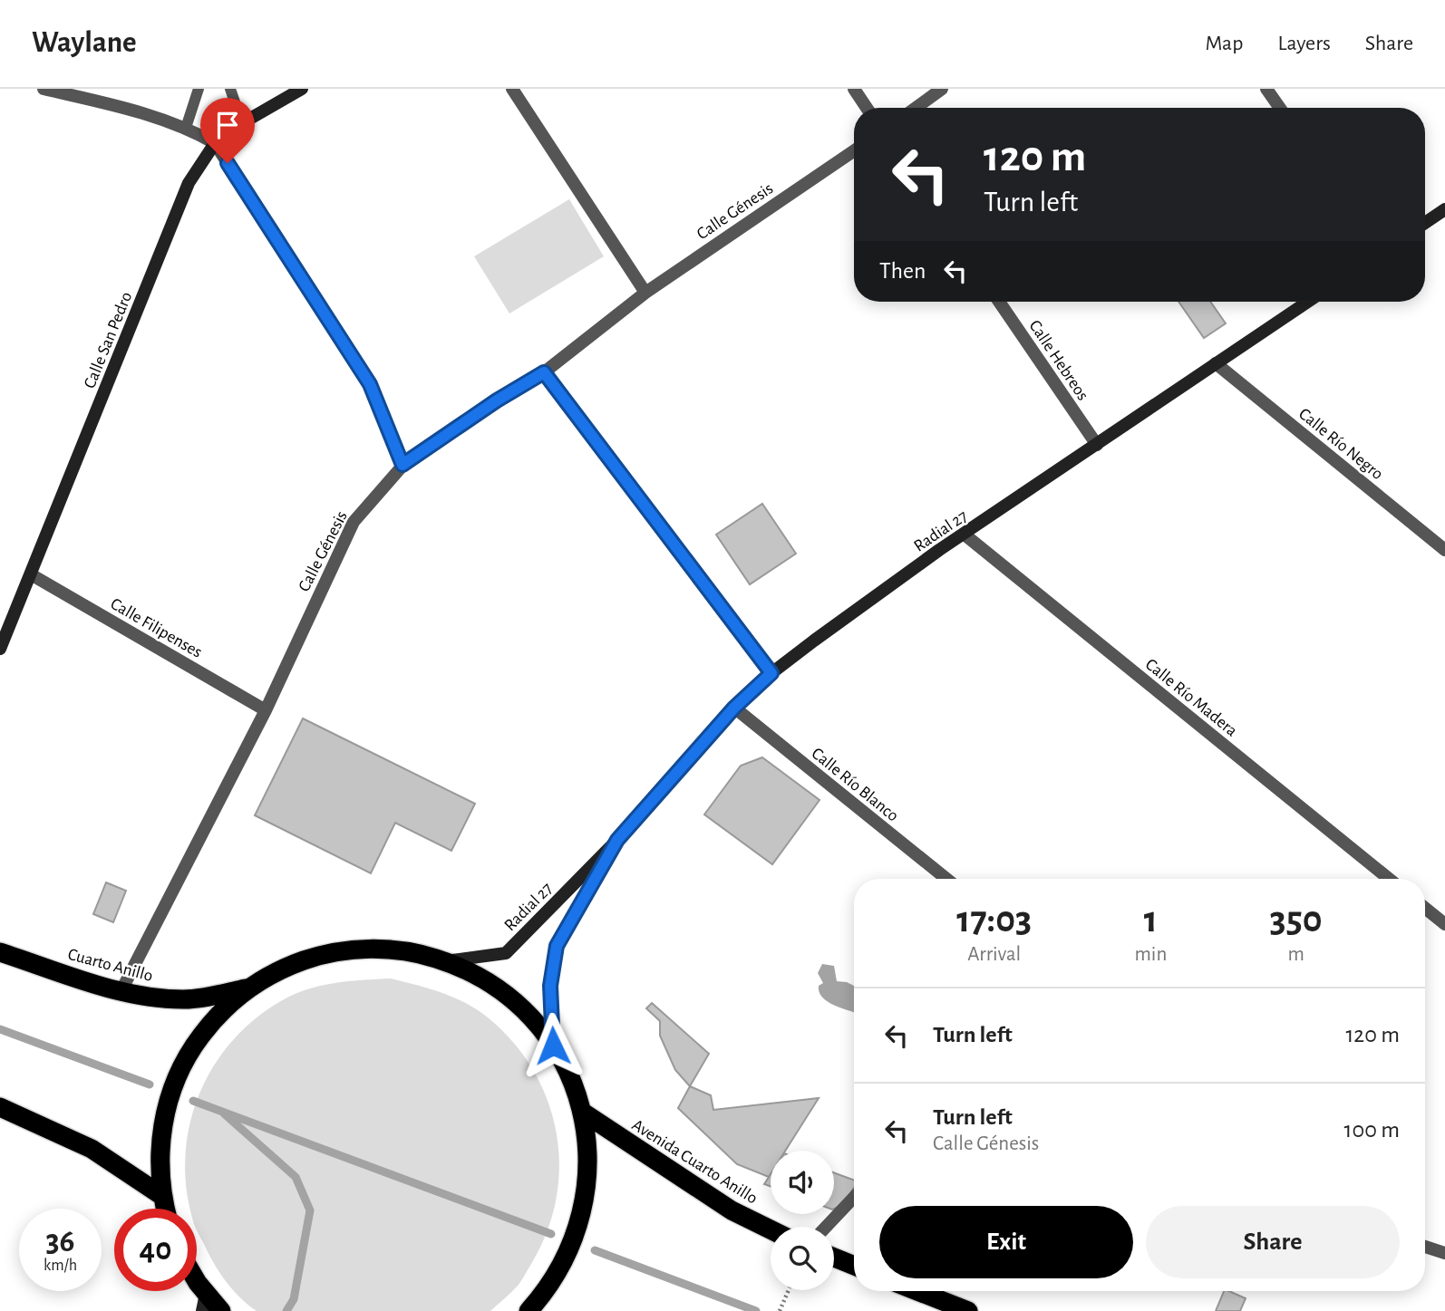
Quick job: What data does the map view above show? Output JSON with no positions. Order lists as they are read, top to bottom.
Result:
{
  "streets": {
    "highway": ["Cuarto Anillo", "Avenida Cuarto Anillo"],
    "street": [
      "Calle Génesis",
      "Calle San Pedro",
      "Calle Hebreos",
      "Calle Río Negro",
      "Radial 27",
      "Calle Filipenses",
      "Calle Río Madera",
      "Calle Río Blanco"
    ]
  },
  "crossings": [
    ["Calle Génesis", "Calle Filipenses"],
    ["Calle Génesis", "Cuarto Anillo"],
    ["Calle San Pedro", "Calle Filipenses"],
    ["Calle Hebreos", "Radial 27"],
    ["Calle Río Negro", "Radial 27"],
    ["Radial 27", "Calle Río Madera"],
    ["Radial 27", "Calle Río Blanco"]
  ],
  "page": {
    "header": "Waylane",
    "nav": ["Map", "Layers", "Share"],
    "turn": ["120 m", "Turn left"],
    "then": "Then",
    "eta": [
      "17:03",
      "Arrival",
      "1",
      "min",
      "350",
      "m"
    ],
    "list": [
      {
        "name": "Turn left",
        "value": "120 m"
      },
      {
        "name": "Turn left",
        "note": "Calle Génesis",
        "value": "100 m"
      }
    ],
    "buttons": ["Exit", "Share"],
    "speed": "36 km/h",
    "limit": "40"
  }
}
